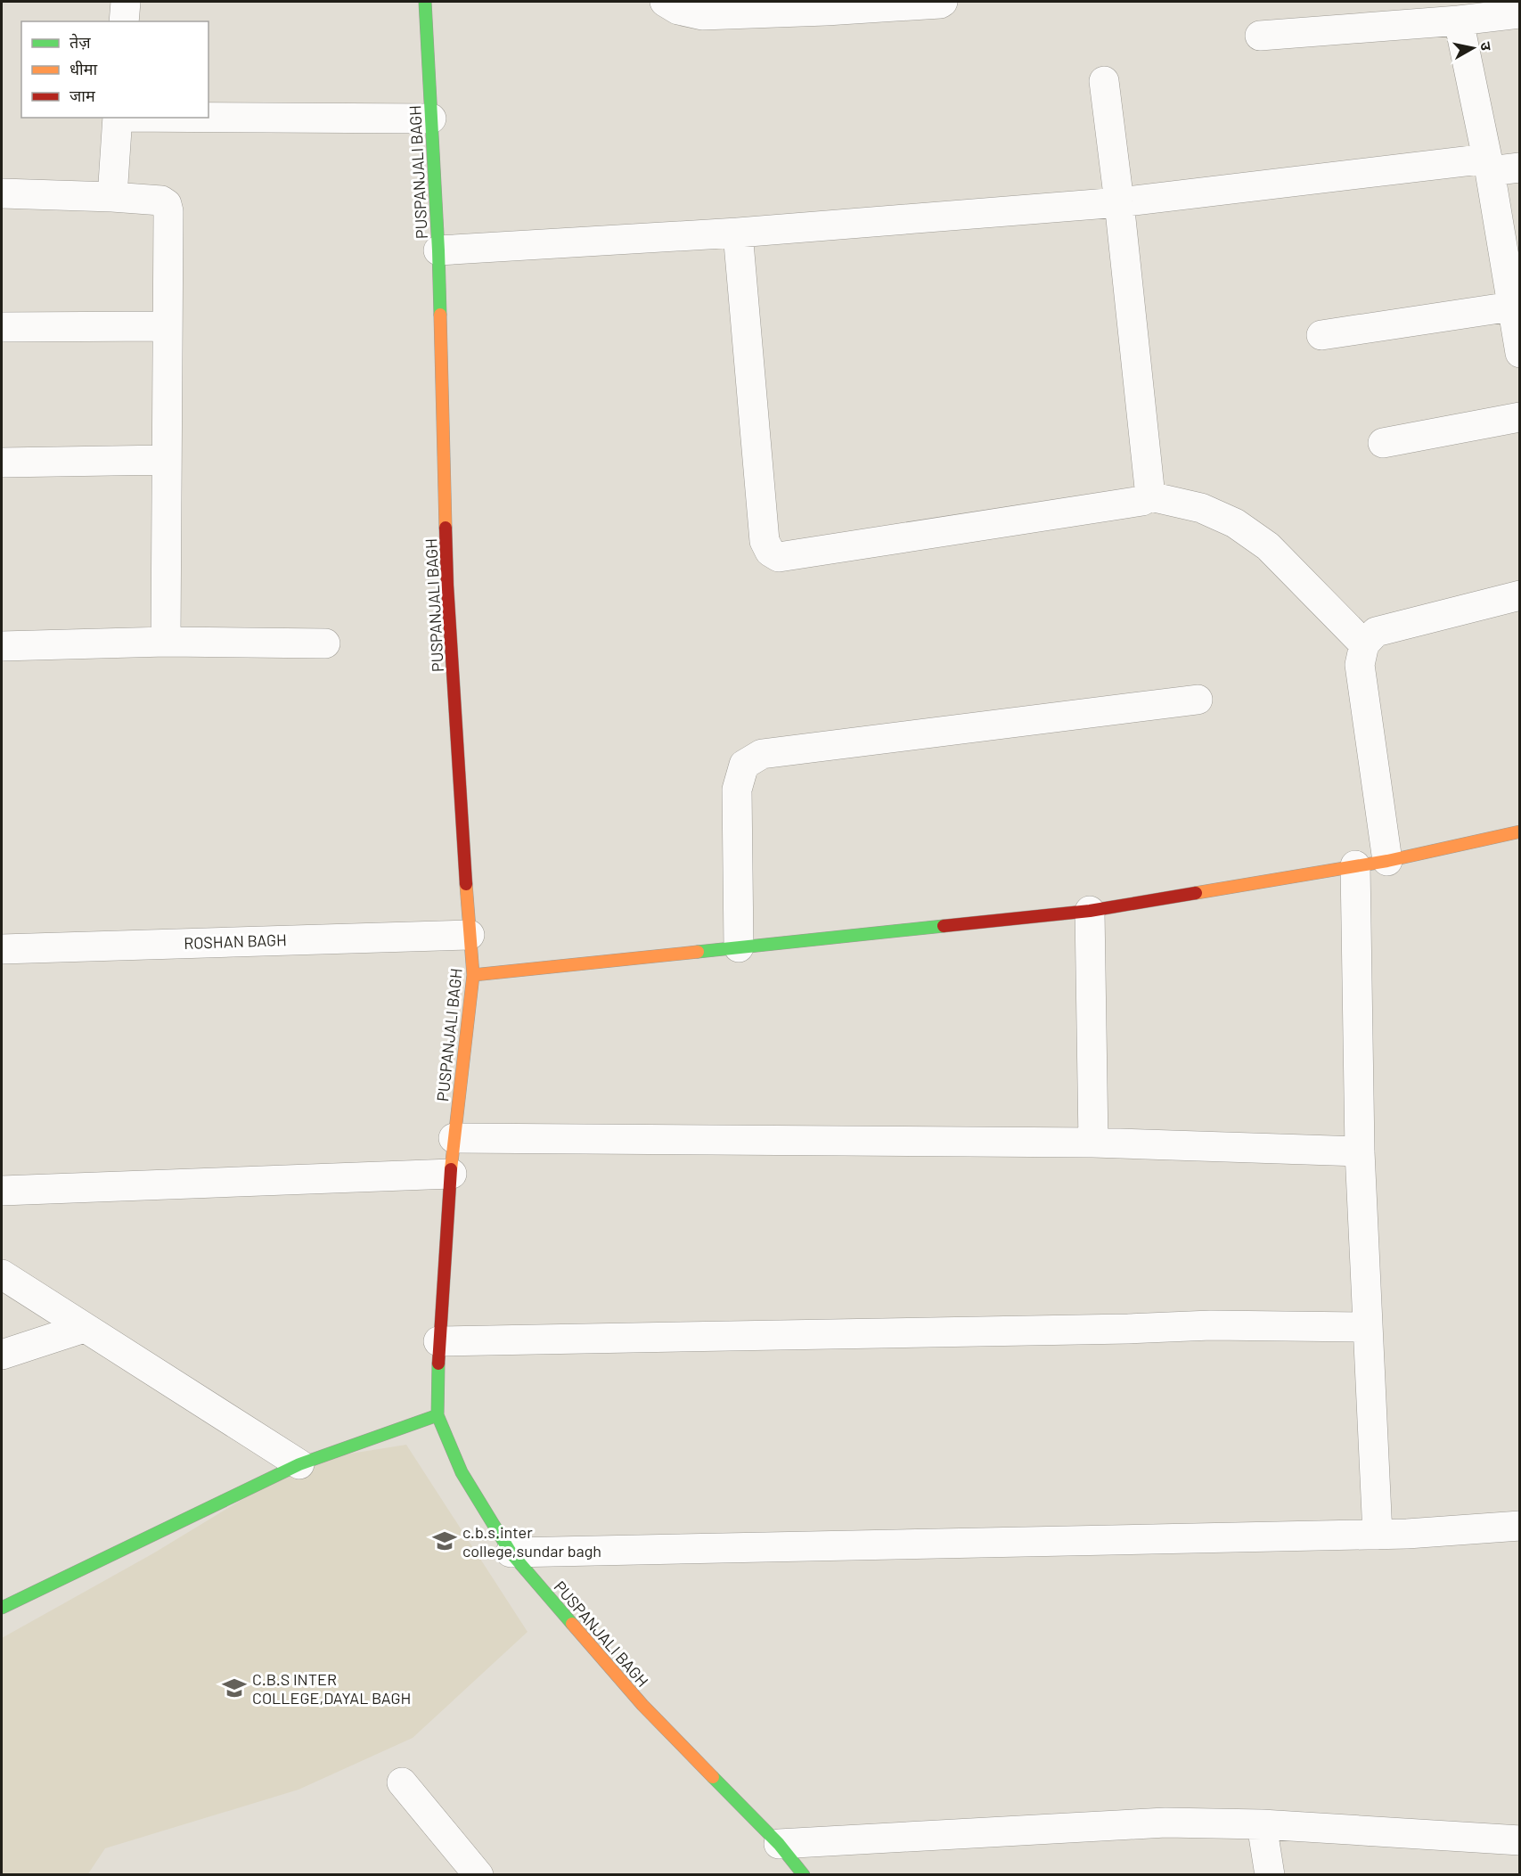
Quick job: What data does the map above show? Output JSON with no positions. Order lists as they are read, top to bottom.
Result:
{
  "streets": {
    "street": ["PUSPANJALI BAGH", "ROSHAN BAGH"]
  },
  "crossings": [
    ["PUSPANJALI BAGH", "ROSHAN BAGH"]
  ],
  "places": {
    "school or university": ["c.b.s.inter college,sundar bagh", "C.B.S INTER COLLEGE,DAYAL BAGH"]
  },
  "legend": ["तेज़", "धीमा", "जाम"],
  "north": "right"
}
